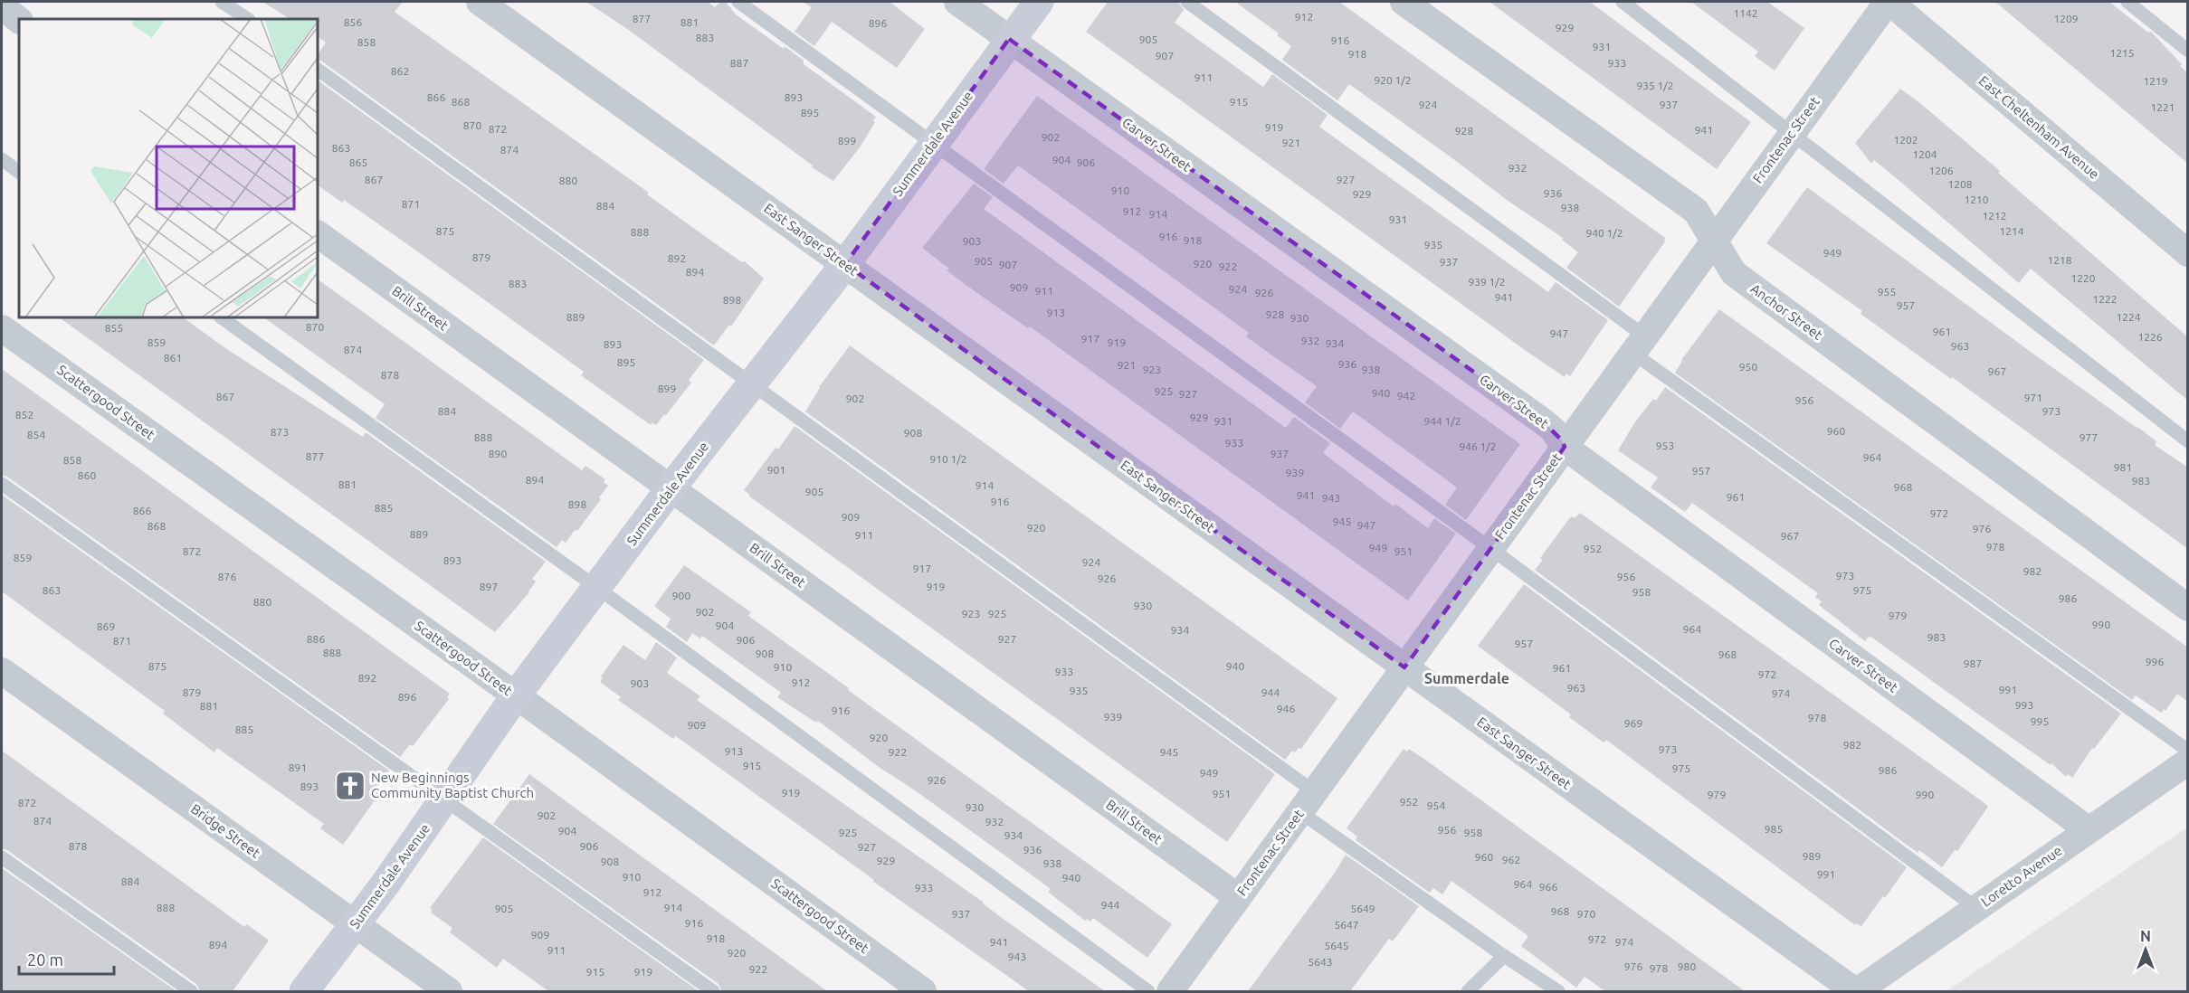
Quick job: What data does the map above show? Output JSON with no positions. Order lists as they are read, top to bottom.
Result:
{
  "streets": {
    "main road": ["Summerdale Avenue"],
    "street": [
      "East Cheltenham Avenue",
      "Frontenac Street",
      "Carver Street",
      "East Sanger Street",
      "Brill Street",
      "Anchor Street",
      "Scattergood Street",
      "Bridge Street",
      "Loretto Avenue"
    ]
  },
  "crossings": [
    ["East Cheltenham Avenue", "Frontenac Street"],
    ["Frontenac Street", "Carver Street"],
    ["Frontenac Street", "East Sanger Street"],
    ["Frontenac Street", "Brill Street"],
    ["Frontenac Street", "Anchor Street"],
    ["Summerdale Avenue", "Carver Street"],
    ["Summerdale Avenue", "East Sanger Street"],
    ["Summerdale Avenue", "Brill Street"],
    ["Summerdale Avenue", "Scattergood Street"],
    ["Summerdale Avenue", "Bridge Street"],
    ["Carver Street", "Loretto Avenue"],
    ["East Sanger Street", "Loretto Avenue"]
  ],
  "districts": ["Summerdale"],
  "places": {
    "church": ["New Beginnings Community Baptist Church"]
  },
  "house_numbers": [
    "1142",
    "912",
    "877",
    "1209",
    "856",
    "881",
    "896",
    "929",
    "883",
    "905",
    "916",
    "858",
    "931",
    "1215",
    "918",
    "907",
    "887",
    "933",
    "862",
    "911",
    "920 1/2",
    "1219",
    "935 1/2",
    "866",
    "893",
    "868",
    "915",
    "924",
    "937",
    "1221",
    "895",
    "870",
    "919",
    "872",
    "941",
    "928",
    "902",
    "1202",
    "899",
    "921",
    "863",
    "874",
    "1204",
    "904",
    "865",
    "906",
    "932",
    "1206",
    "867",
    "927",
    "880",
    "1208",
    "910",
    "936",
    "929",
    "1210",
    "871",
    "884",
    "938",
    "912",
    "914",
    "1212",
    "931",
    "875",
    "1214",
    "888",
    "940 1/2",
    "916",
    "918",
    "903",
    "935",
    "949",
    "879",
    "892",
    "1218",
    "905",
    "937",
    "920",
    "907",
    "922",
    "894",
    "1220",
    "939 1/2",
    "883",
    "909",
    "924",
    "911",
    "955",
    "926",
    "941",
    "1222",
    "898",
    "957",
    "913",
    "928",
    "889",
    "1224",
    "930",
    "870",
    "855",
    "961",
    "947",
    "1226",
    "917",
    "932",
    "859",
    "919",
    "934",
    "893",
    "963",
    "874",
    "861",
    "895",
    "936",
    "921",
    "950",
    "923",
    "938",
    "967",
    "878",
    "899",
    "925",
    "940",
    "927",
    "942",
    "867",
    "971",
    "902",
    "956",
    "884",
    "973",
    "852",
    "929",
    "931",
    "944 1/2",
    "960",
    "873",
    "908",
    "854",
    "888",
    "977",
    "933",
    "953",
    "946 1/2",
    "890",
    "937",
    "877",
    "964",
    "910 1/2",
    "858",
    "981",
    "901",
    "957",
    "939",
    "860",
    "894",
    "983",
    "881",
    "914",
    "968",
    "905",
    "941",
    "961",
    "943",
    "916",
    "898",
    "885",
    "866",
    "972",
    "909",
    "945",
    "947",
    "868",
    "920",
    "976",
    "889",
    "911",
    "967",
    "978",
    "949",
    "952",
    "872",
    "951",
    "859",
    "893",
    "924",
    "917",
    "982",
    "973",
    "876",
    "956",
    "926",
    "897",
    "919",
    "863",
    "975",
    "958",
    "900",
    "986",
    "880",
    "930",
    "902",
    "923",
    "925",
    "979",
    "990",
    "904",
    "869",
    "964",
    "934",
    "983",
    "886",
    "927",
    "906",
    "871",
    "957",
    "888",
    "908",
    "968",
    "996",
    "987",
    "875",
    "940",
    "910",
    "961",
    "933",
    "972",
    "892",
    "912",
    "903",
    "963",
    "991",
    "935",
    "879",
    "944",
    "974",
    "896",
    "993",
    "881",
    "946",
    "916",
    "939",
    "978",
    "995",
    "969",
    "909",
    "885",
    "920",
    "982",
    "973",
    "913",
    "922",
    "945",
    "915",
    "891",
    "975",
    "986",
    "949",
    "926",
    "893",
    "919",
    "951",
    "979",
    "990",
    "952",
    "872",
    "954",
    "930",
    "902",
    "874",
    "932",
    "985",
    "956",
    "904",
    "925",
    "958",
    "934",
    "878",
    "906",
    "927",
    "936",
    "989",
    "960",
    "962",
    "929",
    "908",
    "938",
    "991",
    "910",
    "940",
    "884",
    "964",
    "966",
    "933",
    "912",
    "944",
    "888",
    "914",
    "905",
    "5649",
    "968",
    "937",
    "970",
    "916",
    "5647",
    "909",
    "918",
    "972",
    "941",
    "974",
    "894",
    "5645",
    "911",
    "920",
    "943",
    "5643",
    "976",
    "980",
    "978",
    "922",
    "915",
    "919"
  ],
  "scale_bar": "20 m",
  "north": "top"
}
